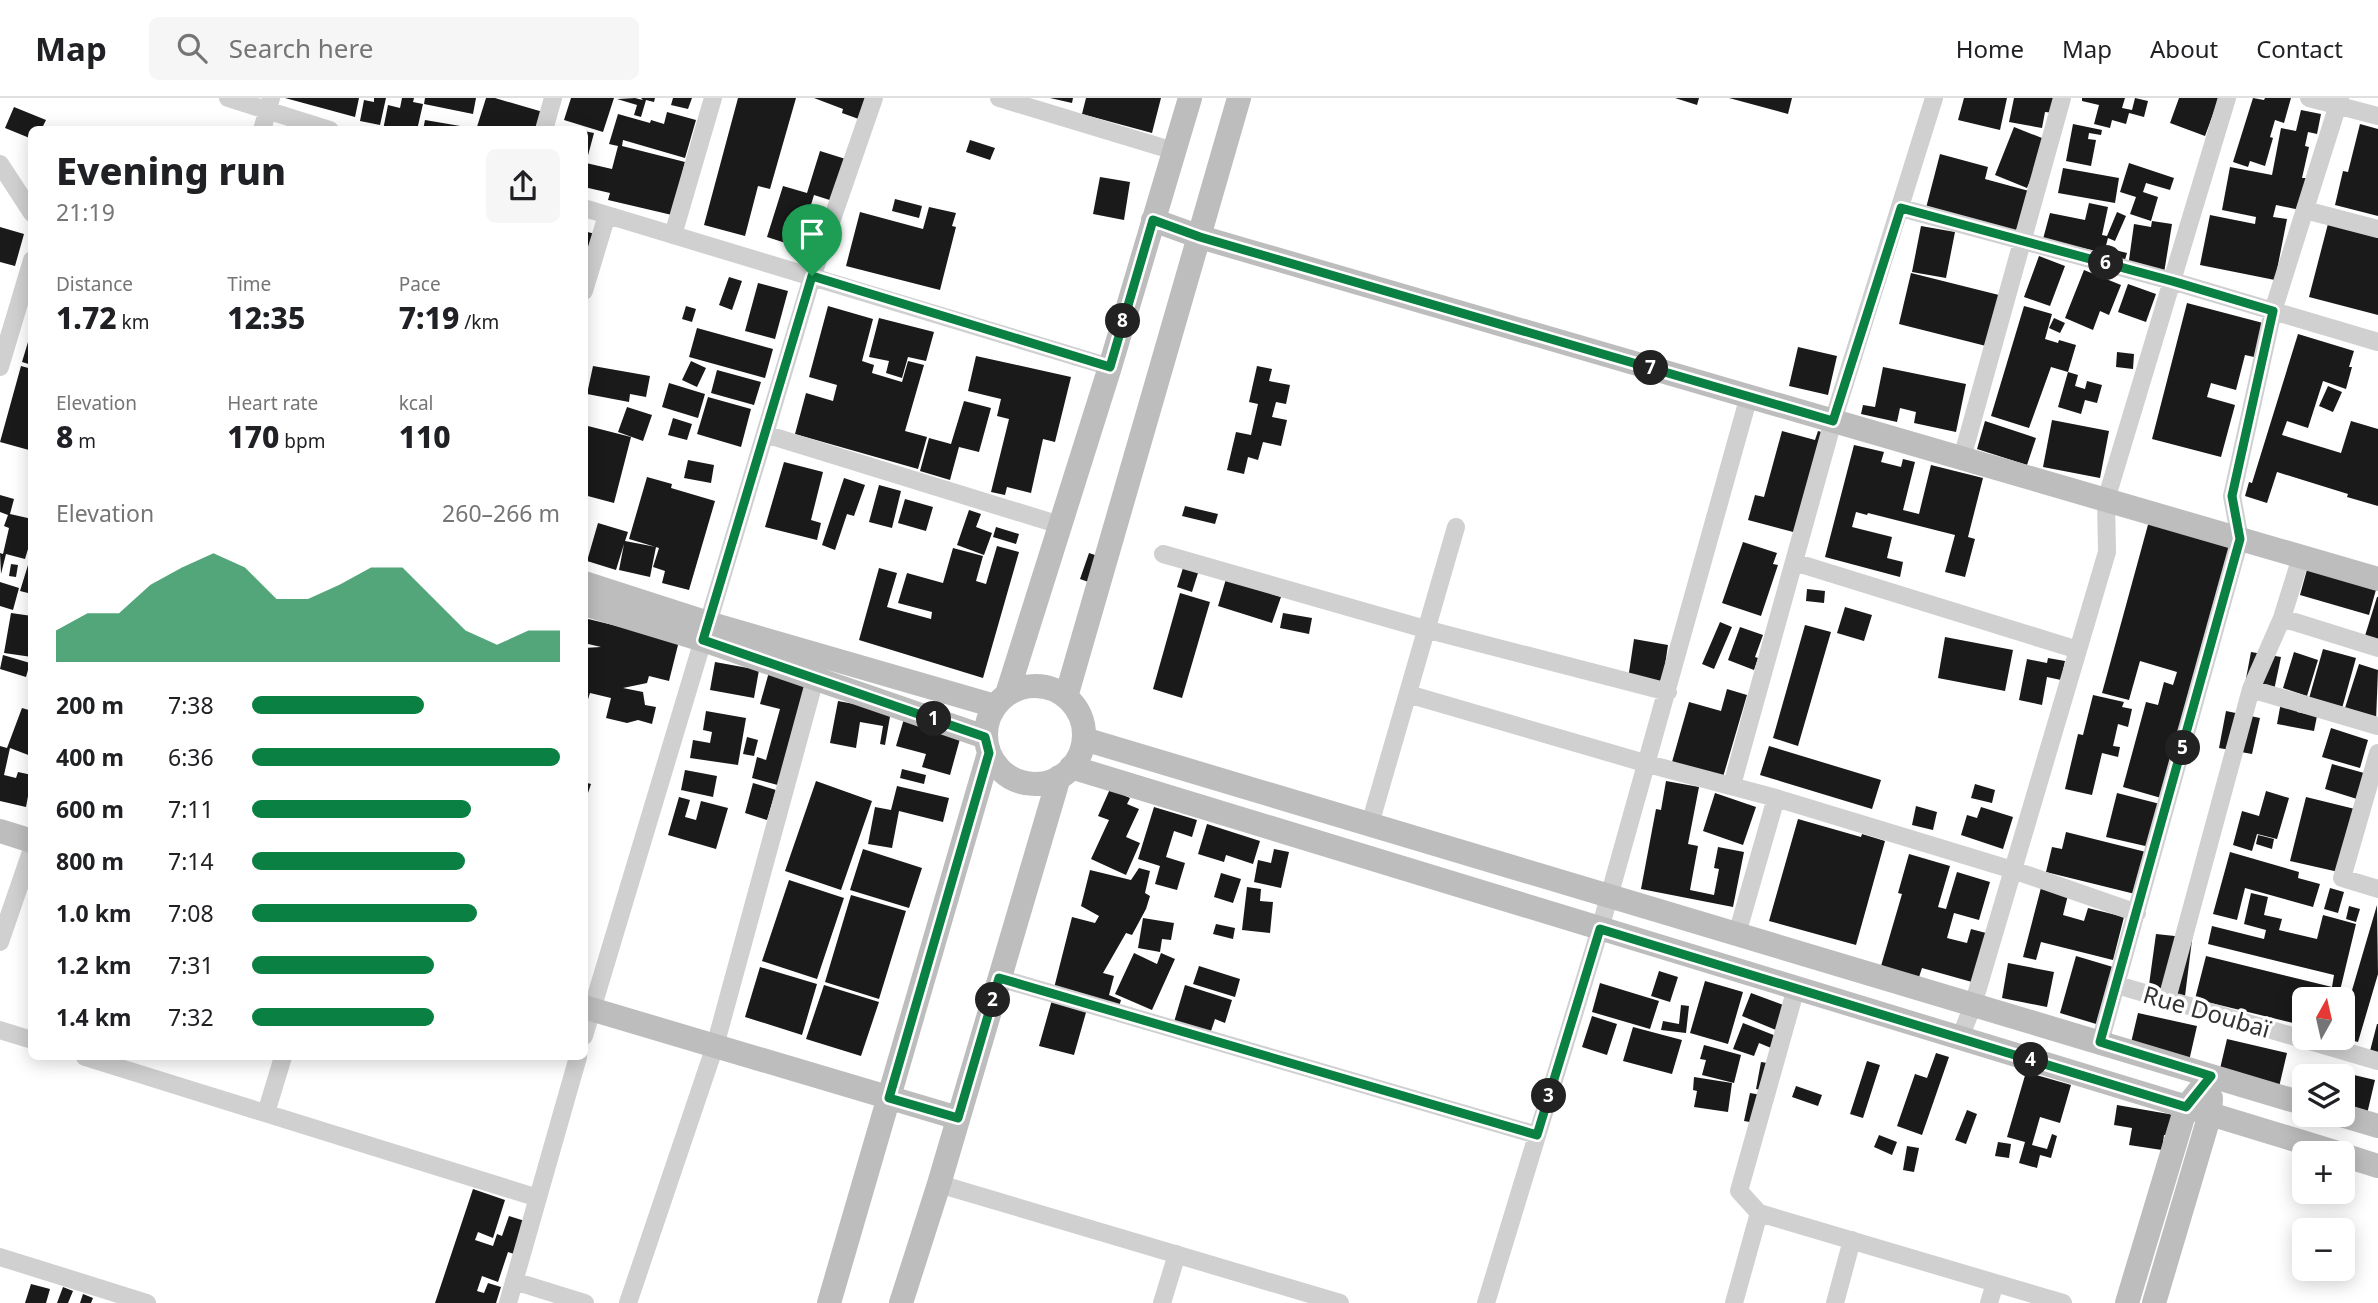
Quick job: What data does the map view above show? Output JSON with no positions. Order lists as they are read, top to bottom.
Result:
{
  "streets": {
    "street": ["Rue Doubaï"]
  },
  "north": "top",
  "page": {
    "header": "Map",
    "search": "Search here",
    "nav": [
      "Home",
      "Map",
      "About",
      "Contact"
    ],
    "heading": ["Evening run", "21:19"],
    "pins": [
      "6",
      "8",
      "7",
      "1",
      "5",
      "2",
      "4",
      "3"
    ],
    "stats": [
      ["Distance", "1.72 km"],
      ["Time", "12:35"],
      ["Pace", "7:19 /km"],
      ["Elevation", "8 m"],
      ["Heart rate", "170 bpm"],
      ["kcal", "110"]
    ],
    "chart": ["Elevation", "260–266 m"],
    "list": [
      {
        "name": "200 m",
        "note": "7:38"
      },
      {
        "name": "400 m",
        "note": "6:36"
      },
      {
        "name": "600 m",
        "note": "7:11"
      },
      {
        "name": "800 m",
        "note": "7:14"
      },
      {
        "name": "1.0 km",
        "note": "7:08"
      },
      {
        "name": "1.2 km",
        "note": "7:31"
      },
      {
        "name": "1.4 km",
        "note": "7:32"
      }
    ],
    "map_buttons": ["+", "−"]
  }
}
